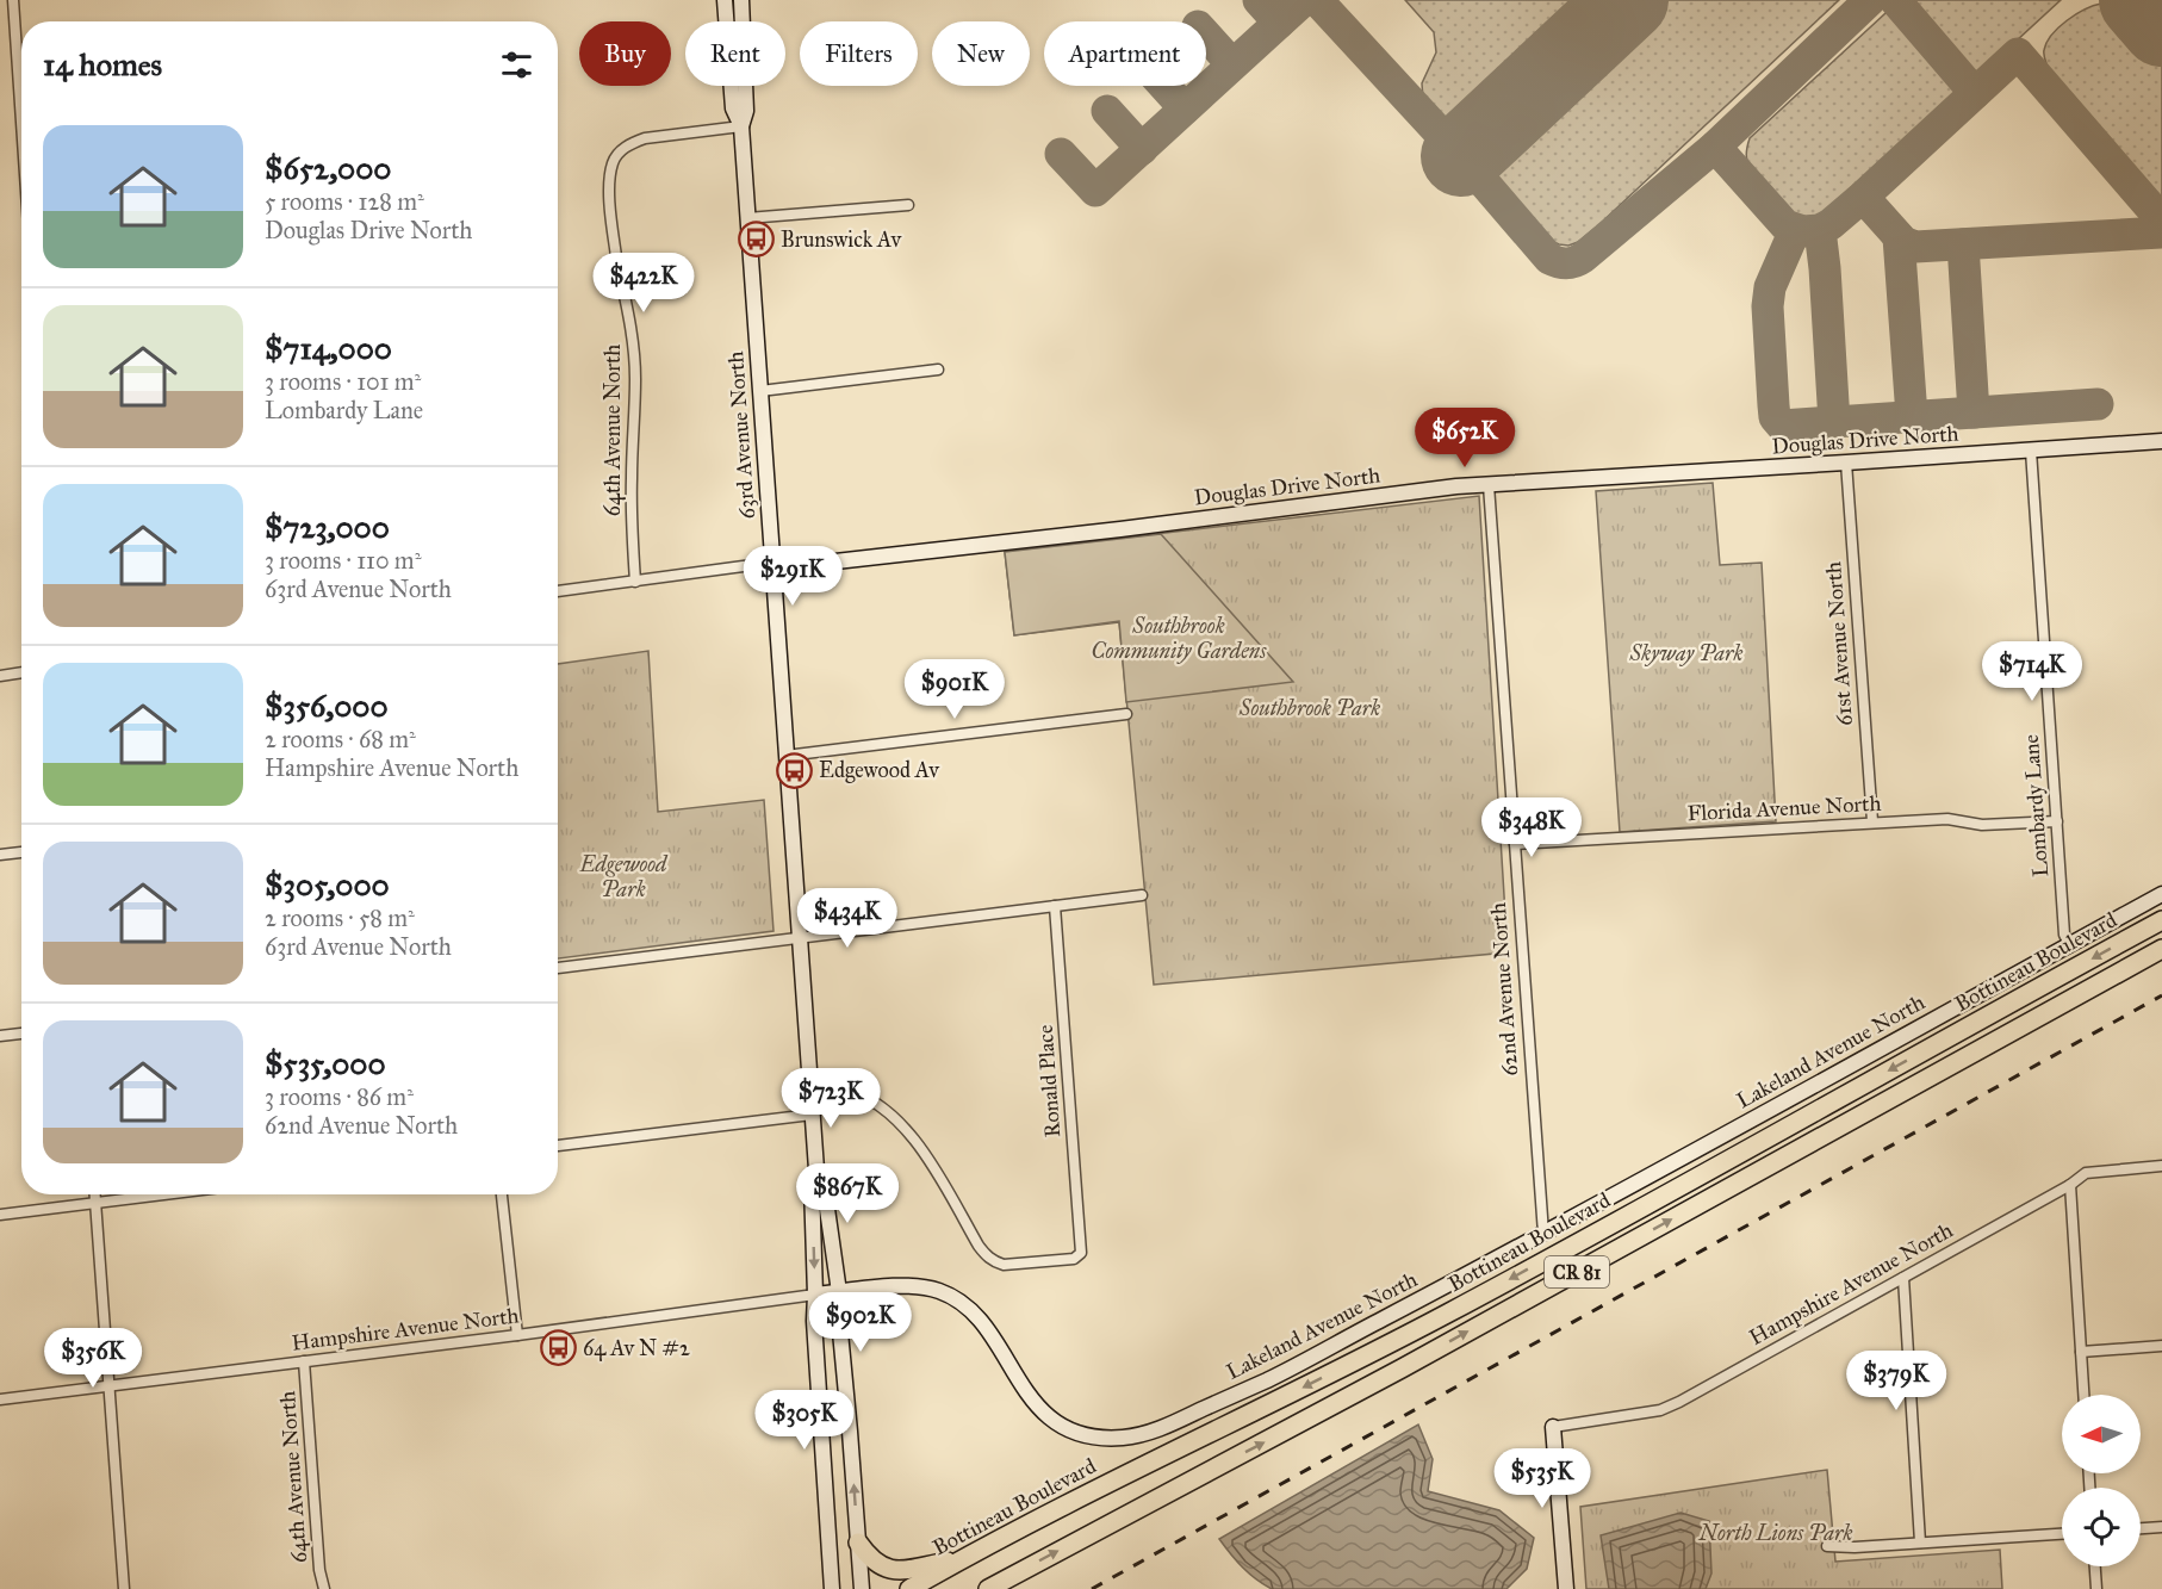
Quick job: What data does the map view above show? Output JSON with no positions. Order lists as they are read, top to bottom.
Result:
{
  "streets": {
    "highway": ["Bottineau Boulevard", "CR 81"],
    "street": [
      "64th Avenue North",
      "63rd Avenue North",
      "Douglas Drive North",
      "61st Avenue North",
      "Lombardy Lane",
      "Florida Avenue North",
      "62nd Avenue North",
      "Lakeland Avenue North",
      "Ronald Place",
      "Hampshire Avenue North"
    ]
  },
  "crossings": [
    ["64th Avenue North", "63rd Avenue North"],
    ["64th Avenue North", "Douglas Drive North"],
    ["64th Avenue North", "Hampshire Avenue North"],
    ["63rd Avenue North", "Douglas Drive North"],
    ["63rd Avenue North", "Lakeland Avenue North"],
    ["63rd Avenue North", "Ronald Place"],
    ["63rd Avenue North", "Hampshire Avenue North"],
    ["Douglas Drive North", "61st Avenue North"],
    ["Douglas Drive North", "Lombardy Lane"],
    ["Douglas Drive North", "62nd Avenue North"],
    ["61st Avenue North", "Florida Avenue North"],
    ["Lombardy Lane", "Florida Avenue North"],
    ["Lombardy Lane", "Lakeland Avenue North"],
    ["Florida Avenue North", "62nd Avenue North"],
    ["62nd Avenue North", "Lakeland Avenue North"],
    ["Lakeland Avenue North", "Hampshire Avenue North"]
  ],
  "parks": [
    "Southbrook Community Gardens",
    "Skyway Park",
    "Southbrook Park",
    "Edgewood Park",
    "North Lions Park"
  ],
  "places": {
    "bus stop": ["Brunswick Av", "Edgewood Av", "64 Av N #2"]
  },
  "north": "left",
  "page": {
    "chip": [
      "Buy",
      "Rent",
      "Filters",
      "New",
      "Apartment"
    ],
    "heading": "14 homes",
    "list": [
      {
        "name": "$652,000",
        "note": "5 rooms · 128 m² · Douglas Drive North"
      },
      {
        "name": "$714,000",
        "note": "3 rooms · 101 m² · Lombardy Lane"
      },
      {
        "name": "$723,000",
        "note": "3 rooms · 110 m² · 63rd Avenue North"
      },
      {
        "name": "$356,000",
        "note": "2 rooms · 68 m² · Hampshire Avenue North"
      },
      {
        "name": "$305,000",
        "note": "2 rooms · 58 m² · 63rd Avenue North"
      },
      {
        "name": "$535,000",
        "note": "3 rooms · 86 m² · 62nd Avenue North"
      }
    ],
    "price": [
      "$422K",
      "$652K",
      "$291K",
      "$714K",
      "$901K",
      "$348K",
      "$434K",
      "$723K",
      "$867K",
      "$902K",
      "$356K",
      "$379K",
      "$305K",
      "$535K"
    ]
  }
}
